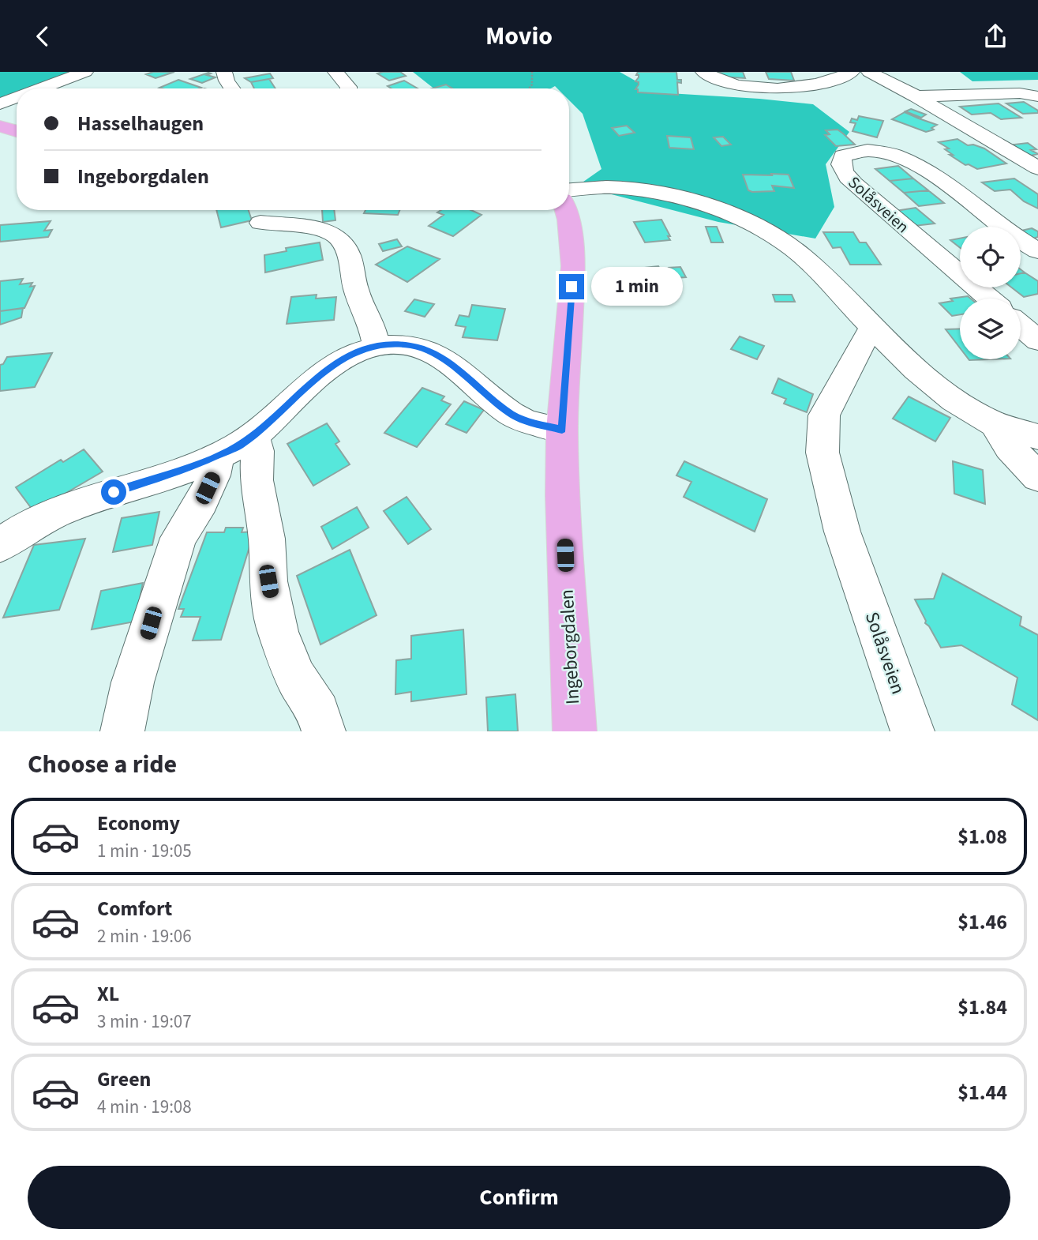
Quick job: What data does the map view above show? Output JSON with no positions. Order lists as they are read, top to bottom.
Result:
{
  "streets": {
    "main road": ["Ingeborgdalen"],
    "street": ["Solåsveien"]
  },
  "page": {
    "header": "Movio",
    "banner": ["Hasselhaugen", "Ingeborgdalen"],
    "bubble": "1 min",
    "heading": "Choose a ride",
    "list": [
      {
        "name": "Economy",
        "note": "1 min · 19:05",
        "value": "$1.08"
      },
      {
        "name": "Comfort",
        "note": "2 min · 19:06",
        "value": "$1.46"
      },
      {
        "name": "XL",
        "note": "3 min · 19:07",
        "value": "$1.84"
      },
      {
        "name": "Green",
        "note": "4 min · 19:08",
        "value": "$1.44"
      }
    ],
    "buttons": "Confirm"
  }
}
